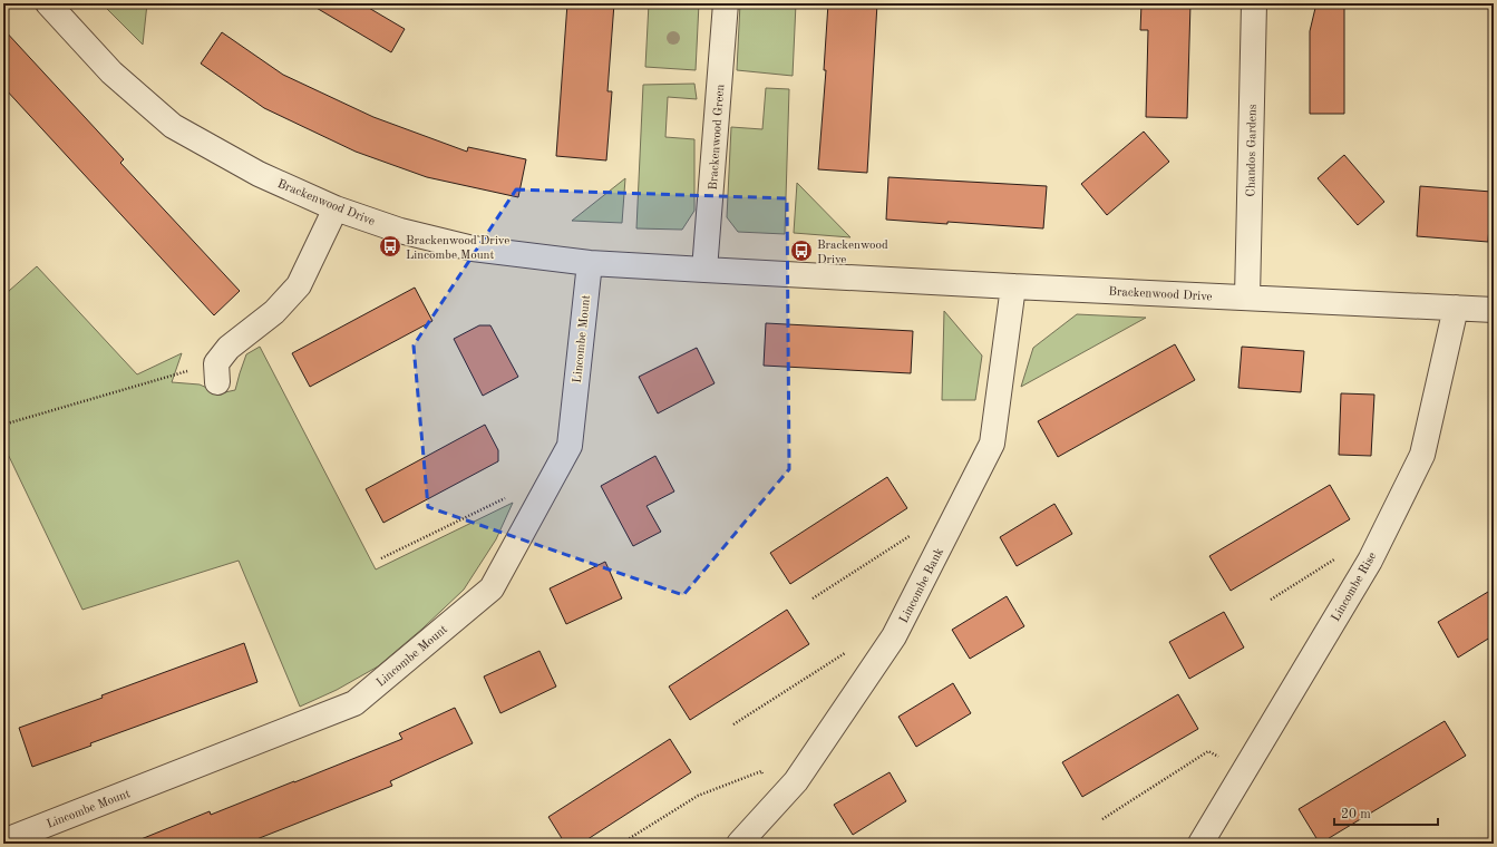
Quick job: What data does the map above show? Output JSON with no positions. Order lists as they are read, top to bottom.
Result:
{
  "streets": {
    "street": [
      "Brackenwood Green",
      "Chandos Gardens",
      "Brackenwood Drive",
      "Lincombe Mount",
      "Lincombe Bank",
      "Lincombe Rise"
    ]
  },
  "crossings": [
    ["Brackenwood Green", "Brackenwood Drive"],
    ["Chandos Gardens", "Brackenwood Drive"],
    ["Brackenwood Drive", "Lincombe Mount"],
    ["Brackenwood Drive", "Lincombe Bank"],
    ["Brackenwood Drive", "Lincombe Rise"]
  ],
  "places": {
    "bus stop": ["Brackenwood Drive Lincombe Mount", "Brackenwood Drive"]
  },
  "scale_bar": "20 m"
}
